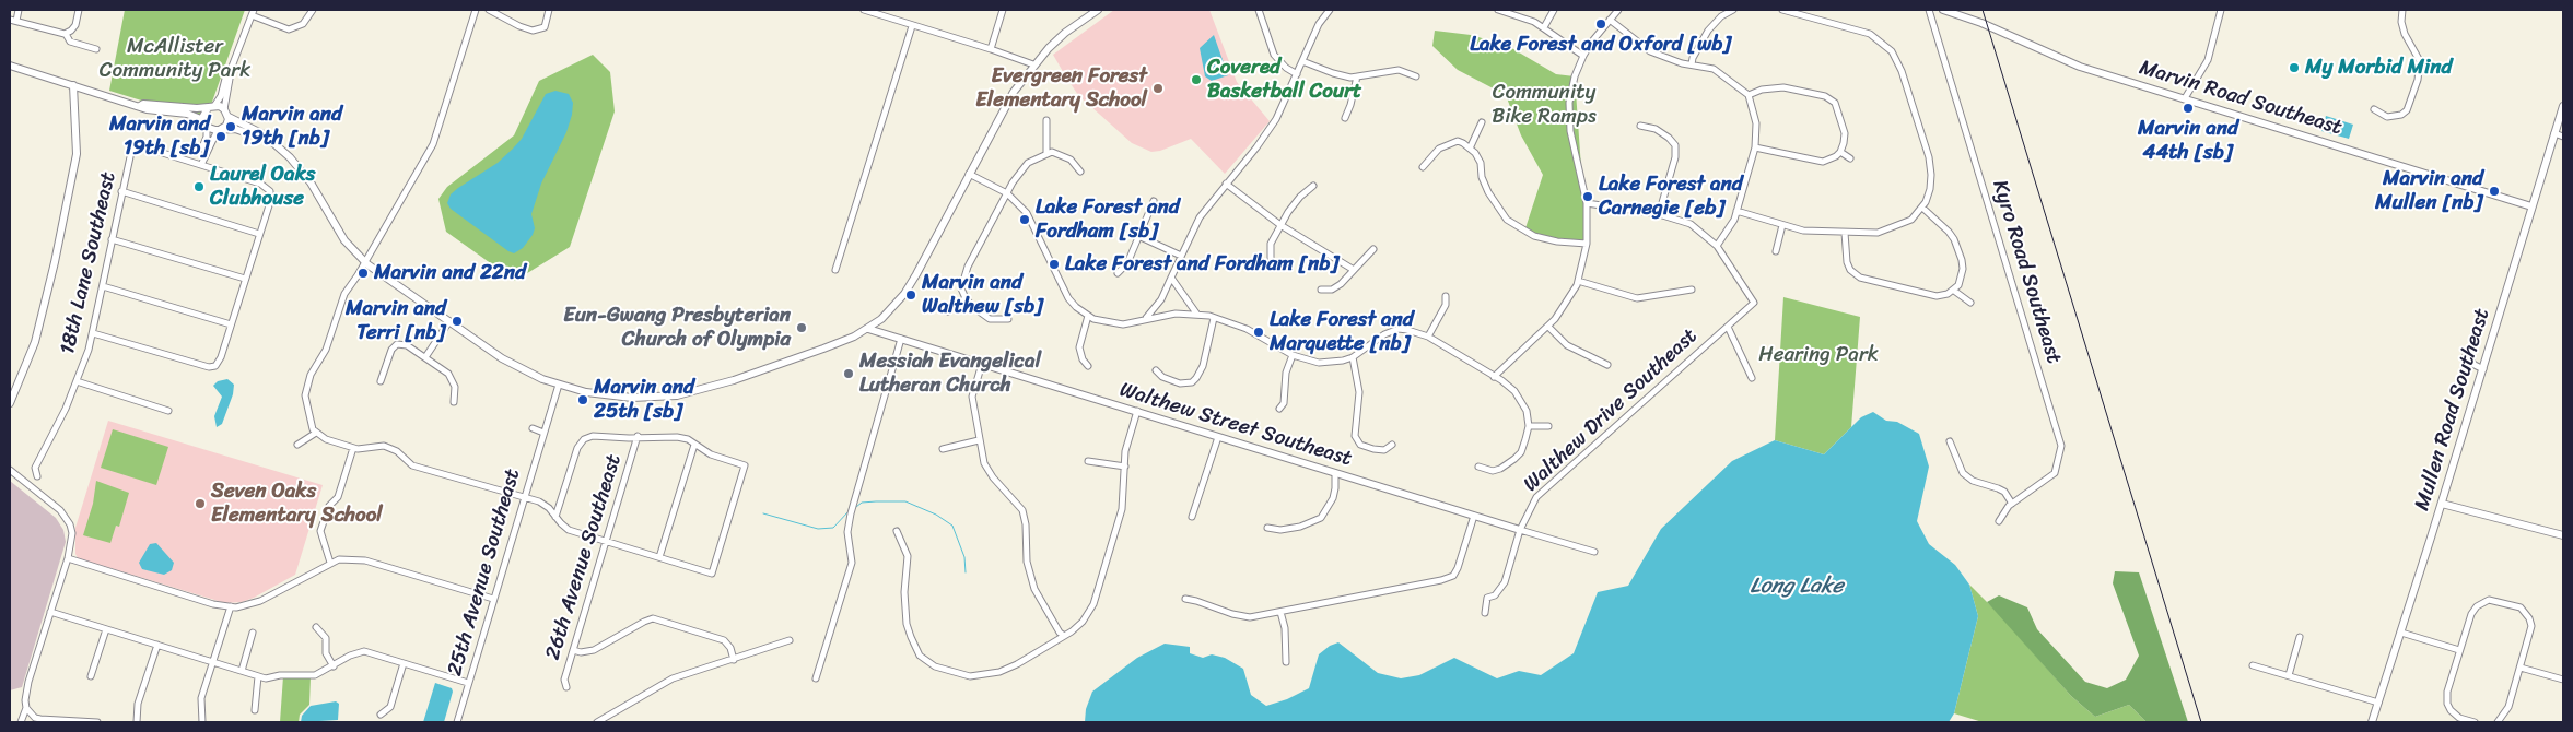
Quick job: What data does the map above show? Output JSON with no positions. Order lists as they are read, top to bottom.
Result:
{
  "streets": {
    "street": [
      "Marvin Road Southeast",
      "18th Lane Southeast",
      "Kyro Road Southeast",
      "Mullen Road Southeast",
      "Walthew Drive Southeast",
      "Walthew Street Southeast",
      "26th Avenue Southeast",
      "25th Avenue Southeast"
    ]
  },
  "crossings": [
    ["Marvin Road Southeast", "Mullen Road Southeast"],
    ["Walthew Drive Southeast", "Walthew Street Southeast"]
  ],
  "water": ["Long Lake"],
  "parks": ["McAllister Community Park", "Community Bike Ramps", "Hearing Park"],
  "places": [
    "Lake Forest and Oxford [wb]",
    "My Morbid Mind",
    "Covered Basketball Court",
    "Evergreen Forest Elementary School",
    "Marvin and 44th [sb]",
    "Marvin and 19th [nb]",
    "Marvin and 19th [sb]",
    "Laurel Oaks Clubhouse",
    "Marvin and Mullen [nb]",
    "Lake Forest and Carnegie [eb]",
    "Lake Forest and Fordham [sb]",
    "Lake Forest and Fordham [nb]",
    "Marvin and 22nd",
    "Marvin and Walthew [sb]",
    "Marvin and Terri [nb]",
    "Eun-Gwang Presbyterian Church of Olympia",
    "Lake Forest and Marquette [nb]",
    "Messiah Evangelical Lutheran Church",
    "Marvin and 25th [sb]",
    "Seven Oaks Elementary School"
  ]
}
